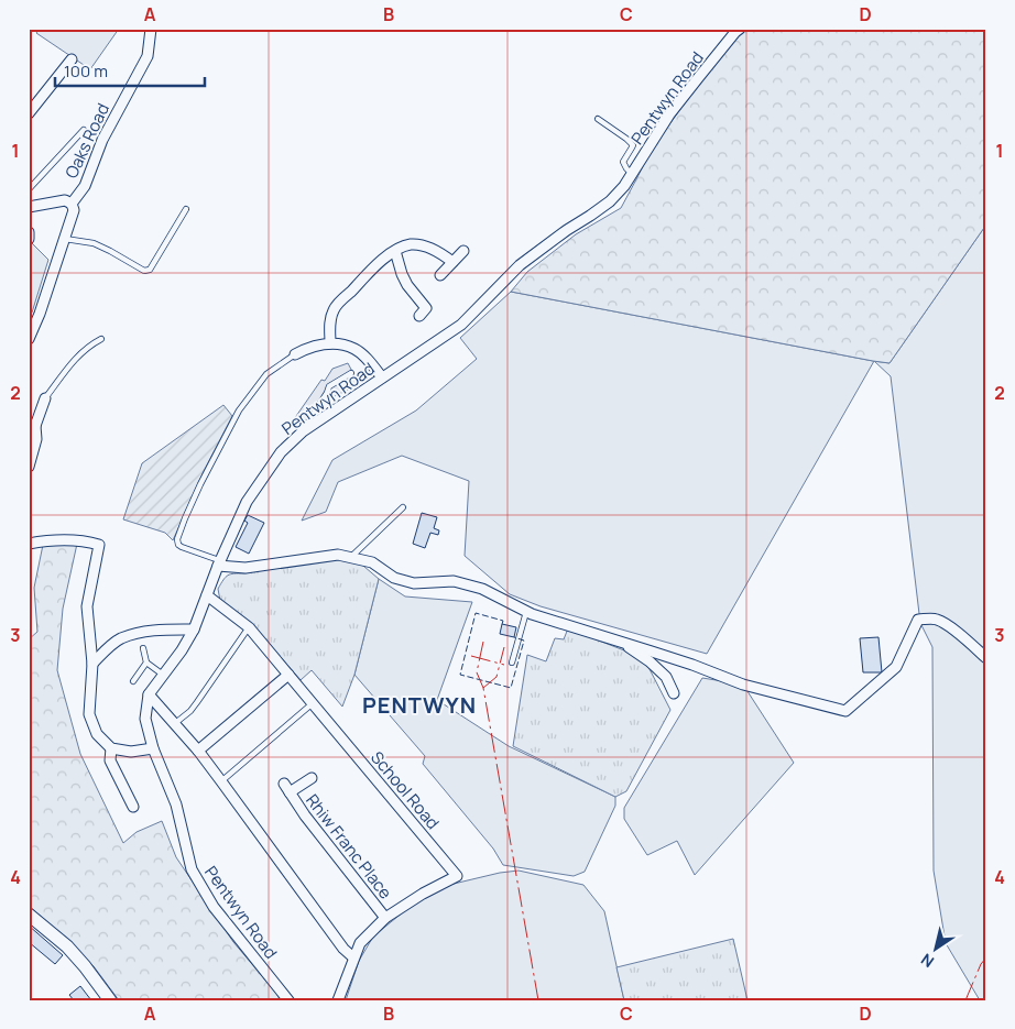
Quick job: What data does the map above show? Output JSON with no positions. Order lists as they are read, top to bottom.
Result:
{
  "streets": {
    "street": [
      "Pentwyn Road",
      "Oaks Road",
      "School Road",
      "Rhiw Franc Place"
    ]
  },
  "crossings": [
    ["Pentwyn Road", "School Road"],
    ["School Road", "Rhiw Franc Place"]
  ],
  "districts": ["PENTWYN"],
  "scale_bar": "100 m",
  "north": "bottom left",
  "grid": {
    "columns": [
      "A",
      "B",
      "C",
      "D"
    ],
    "rows": [
      "1",
      "2",
      "3",
      "4"
    ]
  }
}
